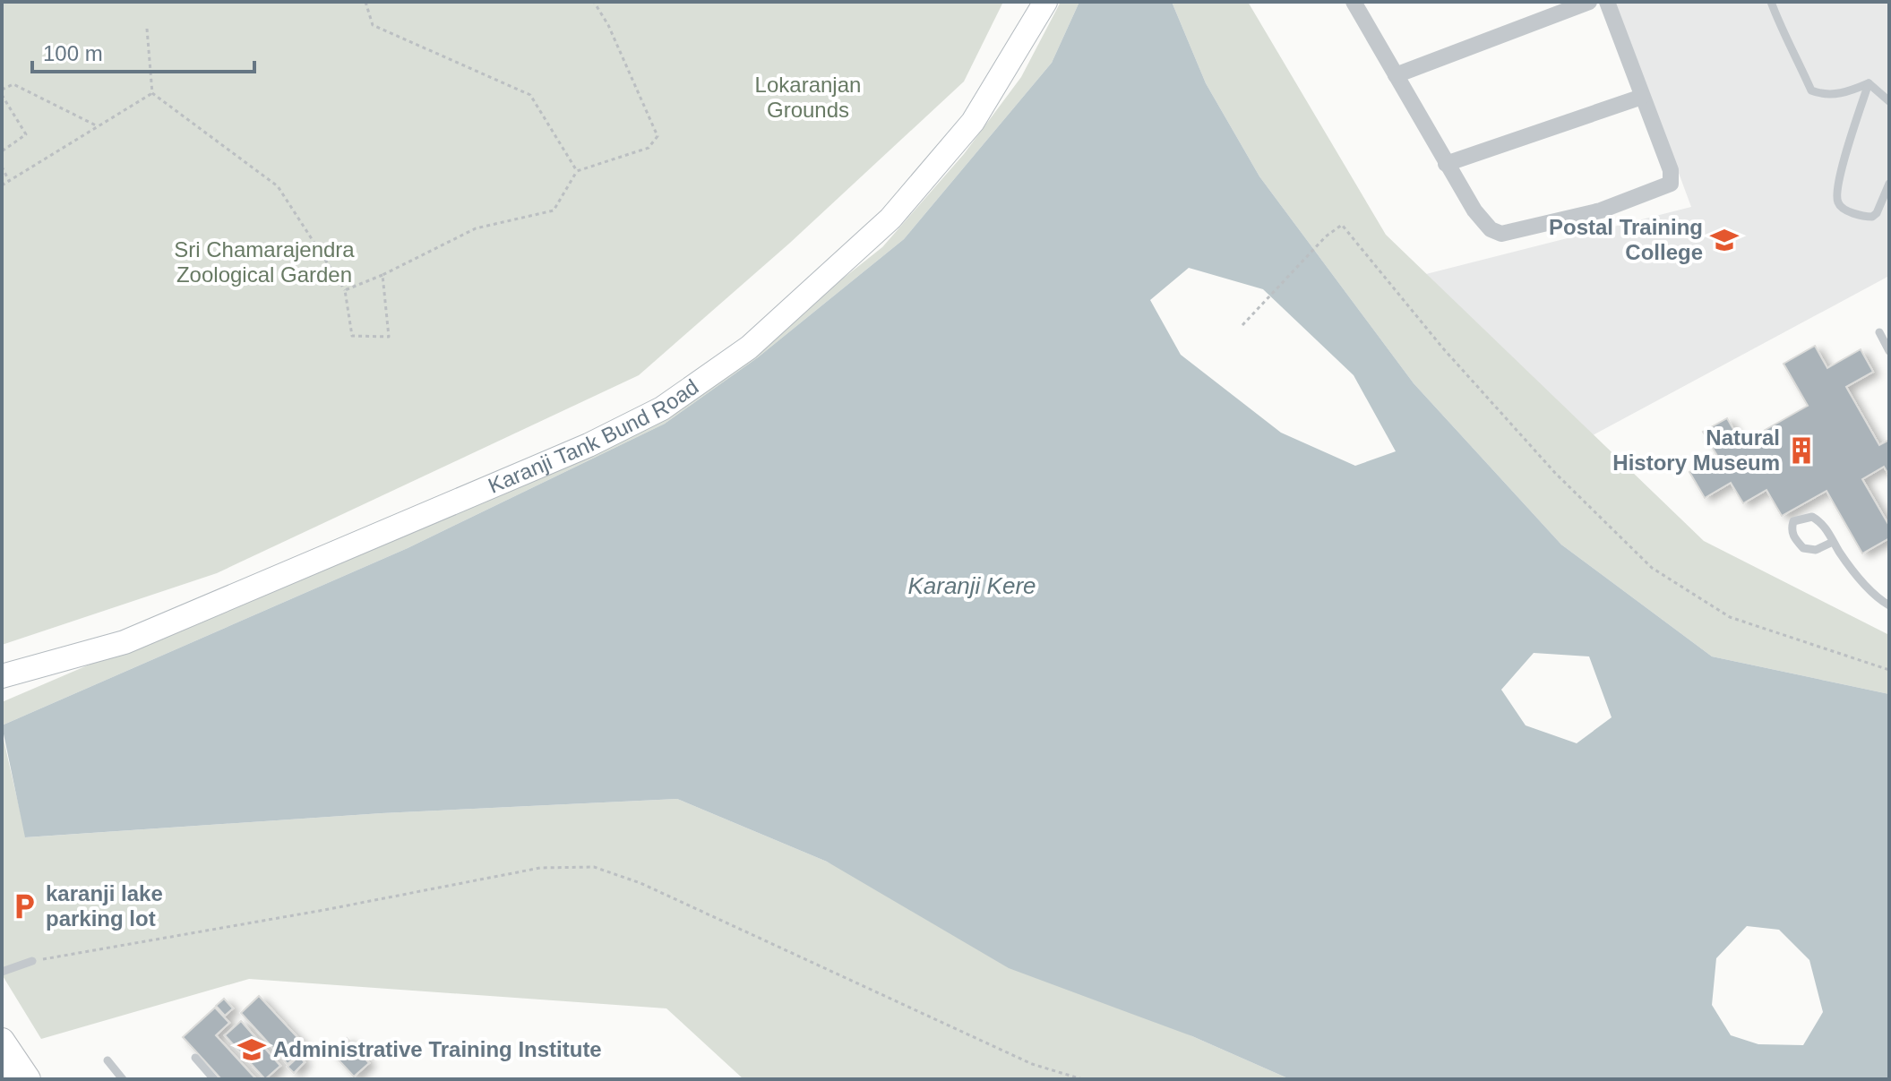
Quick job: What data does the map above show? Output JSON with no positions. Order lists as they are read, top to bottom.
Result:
{
  "streets": {
    "street": ["Karanji Tank Bund Road"]
  },
  "water": ["Karanji Kere"],
  "parks": ["Lokaranjan Grounds", "Sri Chamarajendra Zoological Garden"],
  "places": {
    "school or university": ["Postal Training College", "Administrative Training Institute"],
    "building": ["Natural History Museum"],
    "parking": ["karanji lake parking lot"]
  },
  "scale_bar": "100 m"
}
